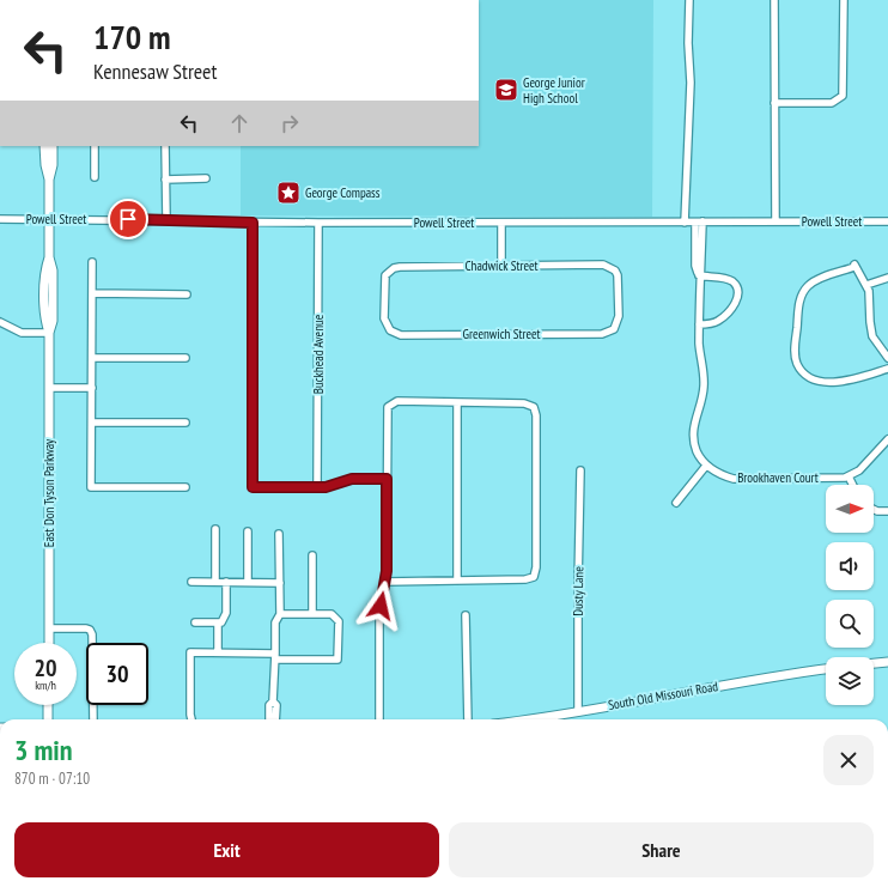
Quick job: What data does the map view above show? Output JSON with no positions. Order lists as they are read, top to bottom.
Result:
{
  "streets": {
    "main road": ["East Don Tyson Parkway", "South Old Missouri Road"],
    "street": [
      "Powell Street",
      "Chadwick Street",
      "Greenwich Street",
      "Buckhead Avenue",
      "Brookhaven Court",
      "Dusty Lane"
    ]
  },
  "crossings": [
    ["Powell Street", "Buckhead Avenue"],
    ["Powell Street", "East Don Tyson Parkway"],
    ["Chadwick Street", "Greenwich Street"],
    ["Dusty Lane", "South Old Missouri Road"]
  ],
  "places": {
    "school or university": ["George Junior High School"],
    "place": ["George Compass"]
  },
  "north": "right",
  "page": {
    "turn": ["170 m", "Kennesaw Street"],
    "speed": "20 km/h",
    "limit": "30",
    "heading": ["3 min", "870 m · 07:10"],
    "buttons": ["Exit", "Share"]
  }
}
